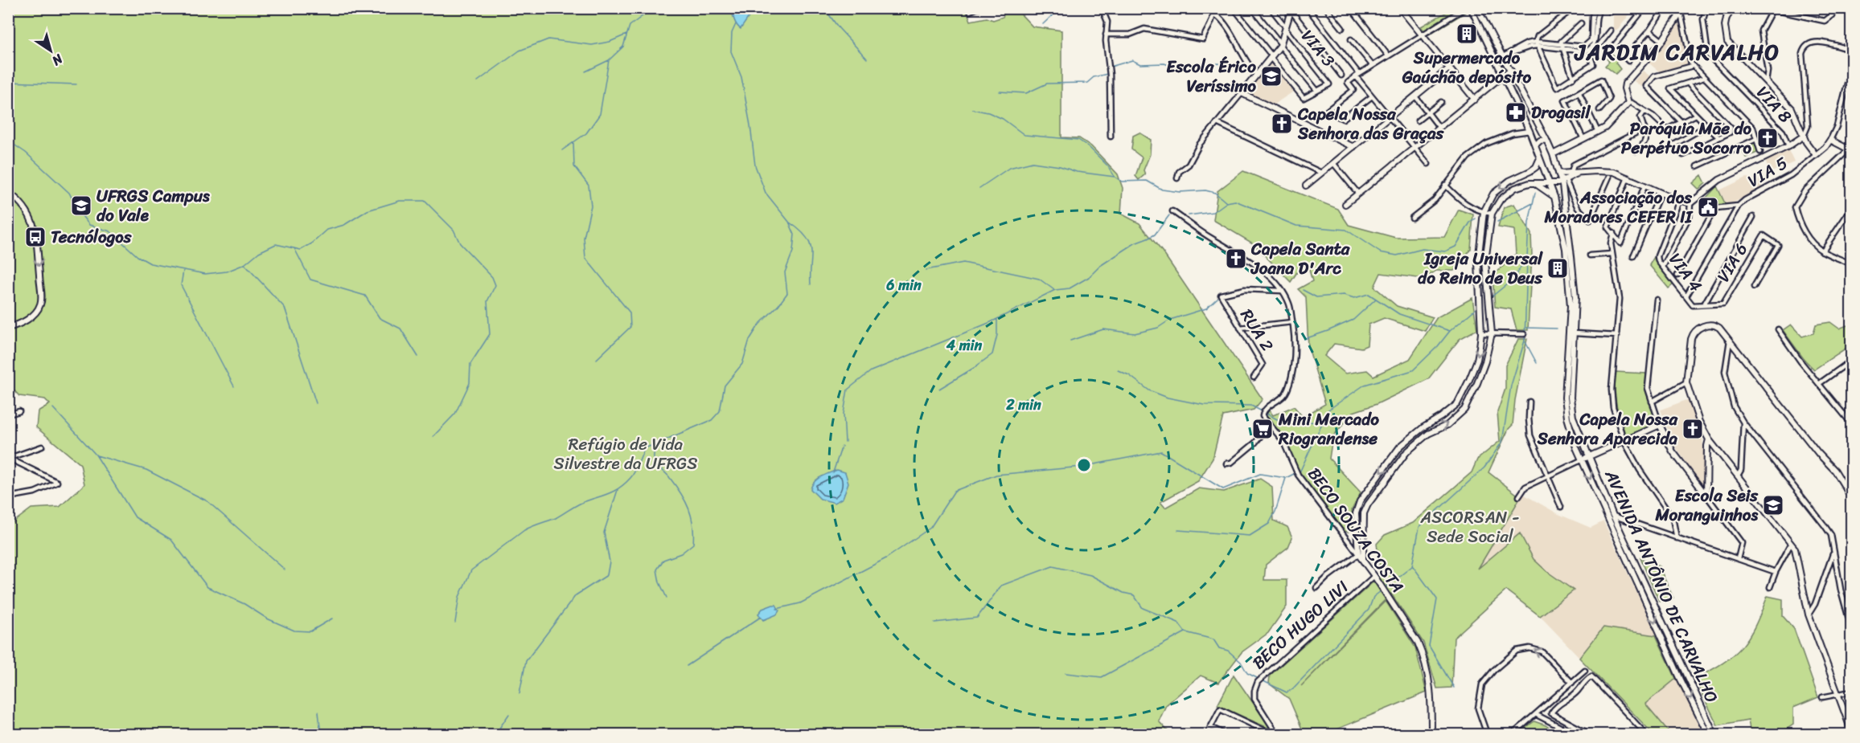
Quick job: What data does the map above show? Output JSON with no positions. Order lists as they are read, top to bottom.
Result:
{
  "streets": {
    "street": [
      "VIA 3",
      "VIA 8",
      "VIA 5",
      "VIA 6",
      "VIA 4",
      "RUA 2",
      "BECO SOUZA COSTA",
      "AVENIDA ANTÔNIO DE CARVALHO",
      "BECO HUGO LIVI"
    ]
  },
  "crossings": [
    ["VIA 5", "VIA 4"],
    ["VIA 6", "VIA 4"],
    ["BECO SOUZA COSTA", "BECO HUGO LIVI"]
  ],
  "districts": ["JARDIM CARVALHO"],
  "parks": ["Refúgio de Vida Silvestre da UFRGS", "ASCORSAN - Sede Social"],
  "places": {
    "building": ["Supermercado Gaúchão depósito", "Igreja Universal do Reino de Deus"],
    "school or university": ["Escola Érico Veríssimo", "UFRGS Campus do Vale", "Escola Seis Moranguinhos"],
    "pharmacy": ["Drogasil"],
    "church": [
      "Capela Nossa Senhora das Graças",
      "Paróquia Mãe do Perpétuo Socorro",
      "Capela Santa Joana D'Arc",
      "Capela Nossa Senhora Aparecida"
    ],
    "public building": ["Associação dos Moradores CEFER II"],
    "bus stop": ["Tecnólogos"],
    "supermarket": ["Mini Mercado Riograndense"]
  },
  "north": "bottom right",
  "rings": ["6 min", "4 min", "2 min"]
}
